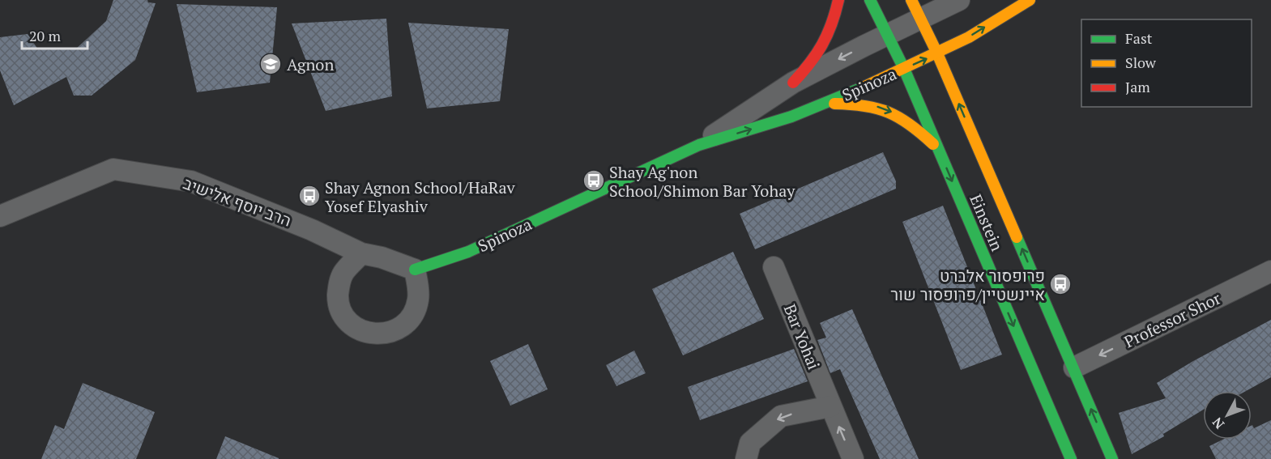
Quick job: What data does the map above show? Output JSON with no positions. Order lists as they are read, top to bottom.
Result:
{
  "streets": {
    "main road": ["Spinoza", "Einstein"],
    "street": ["הרב יוסף אלישיב", "Professor Shor", "Bar Yohai"]
  },
  "crossings": [
    ["Spinoza", "הרב יוסף אלישיב"],
    ["Spinoza", "Einstein"],
    ["Einstein", "Professor Shor"]
  ],
  "one_way": ["Professor Shor"],
  "places": {
    "school or university": ["Agnon"],
    "bus stop": ["Shay Ag'non School/Shimon Bar Yohay", "Shay Agnon School/HaRav Yosef Elyashiv", "פרופסור אלברט איינשטיין/פרופסור שור"]
  },
  "legend": ["Fast", "Slow", "Jam"],
  "scale_bar": "20 m",
  "north": "bottom left"
}
